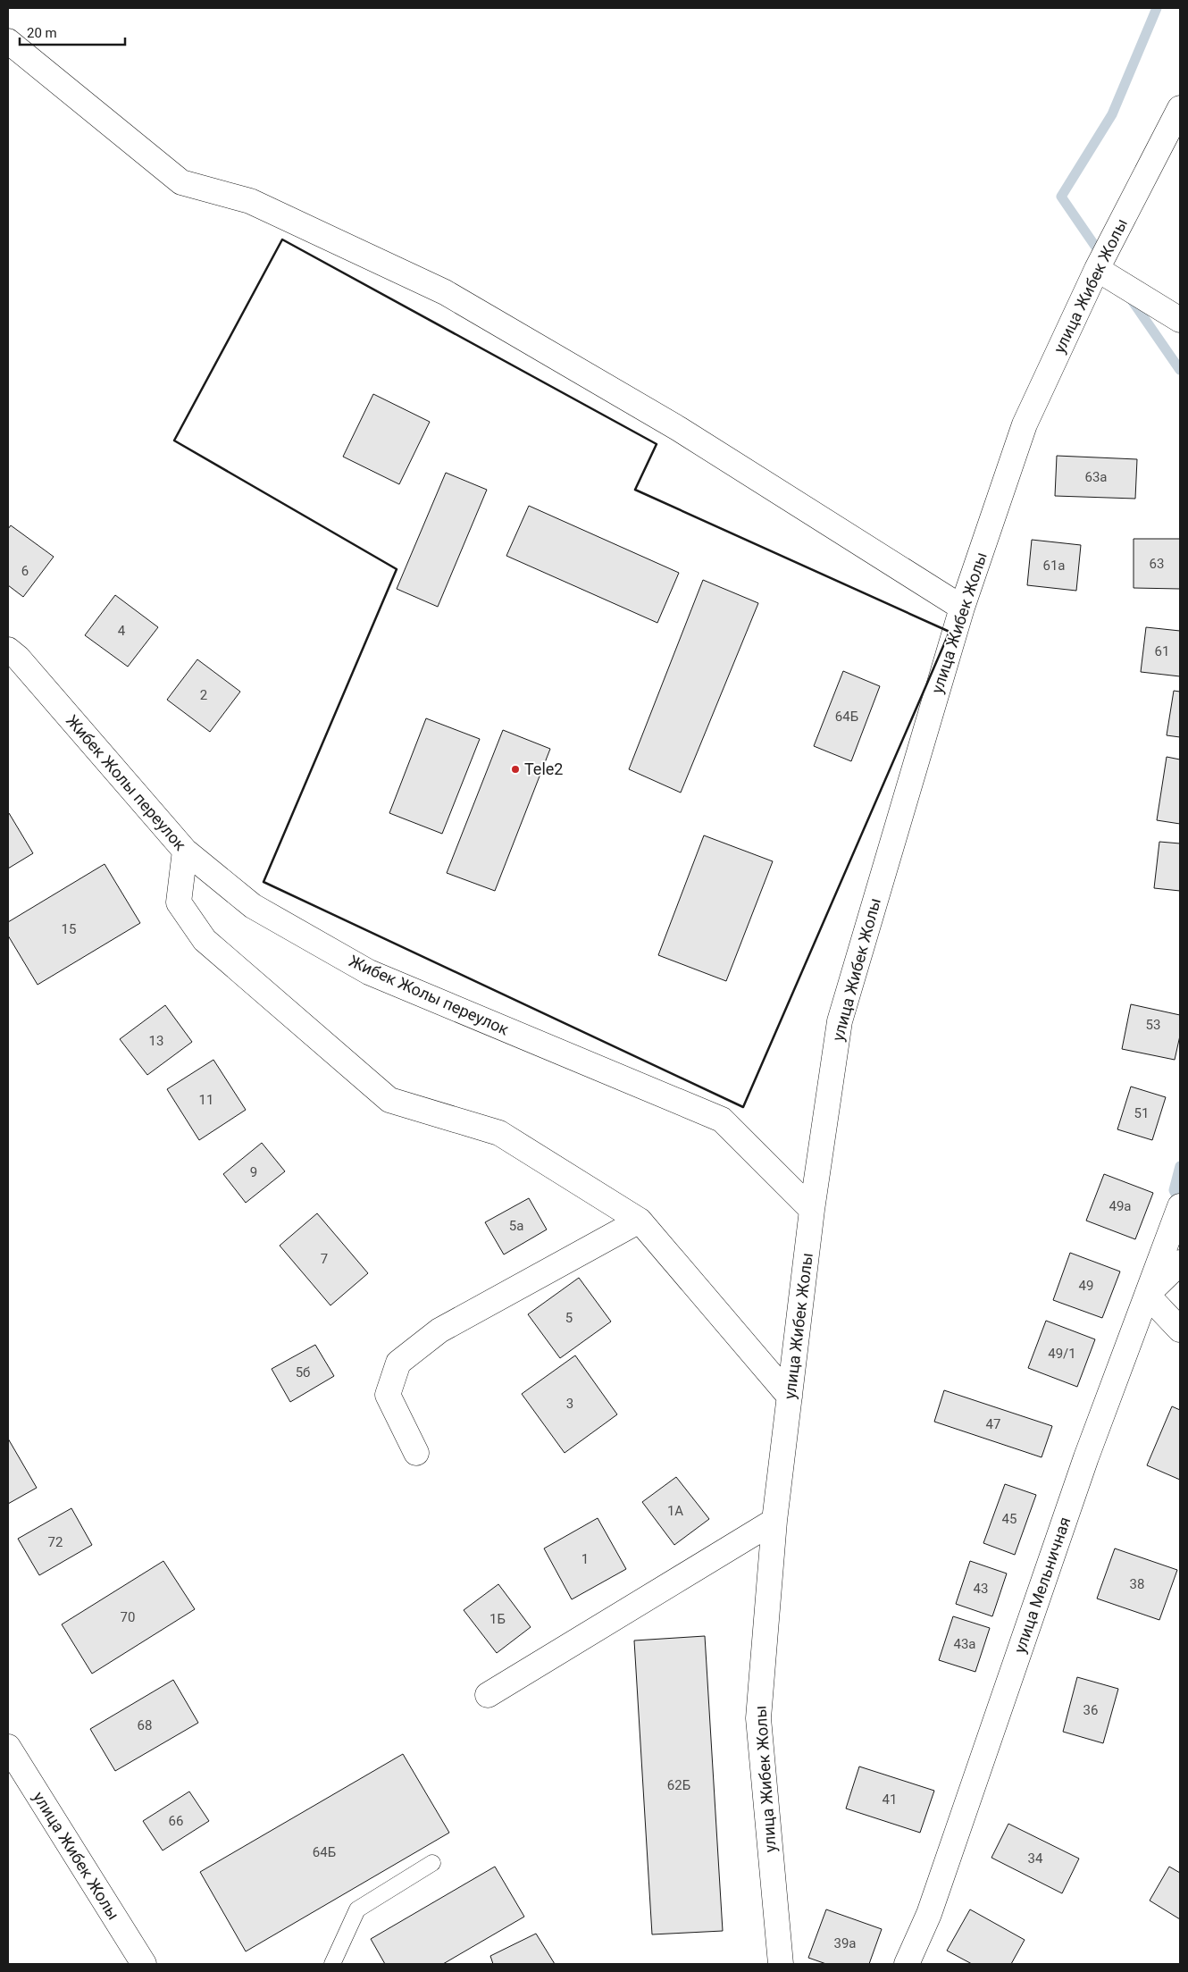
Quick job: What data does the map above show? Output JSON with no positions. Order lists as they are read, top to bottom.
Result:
{
  "streets": {
    "street": ["улица Жибек Жолы", "Жибек Жолы переулок", "улица Мельничная"]
  },
  "crossings": [
    ["улица Жибек Жолы", "Жибек Жолы переулок"]
  ],
  "places": ["Tele2"],
  "house_numbers": [
    "63а",
    "63",
    "61а",
    "6",
    "4",
    "61",
    "2",
    "64Б",
    "15",
    "53",
    "13",
    "11",
    "51",
    "9",
    "49а",
    "5а",
    "7",
    "49",
    "5",
    "49/1",
    "5б",
    "3",
    "47",
    "1А",
    "45",
    "72",
    "1",
    "38",
    "43",
    "70",
    "1Б",
    "43а",
    "36",
    "68",
    "62Б",
    "41",
    "66",
    "64Б",
    "34",
    "39а"
  ],
  "scale_bar": "20 m"
}
